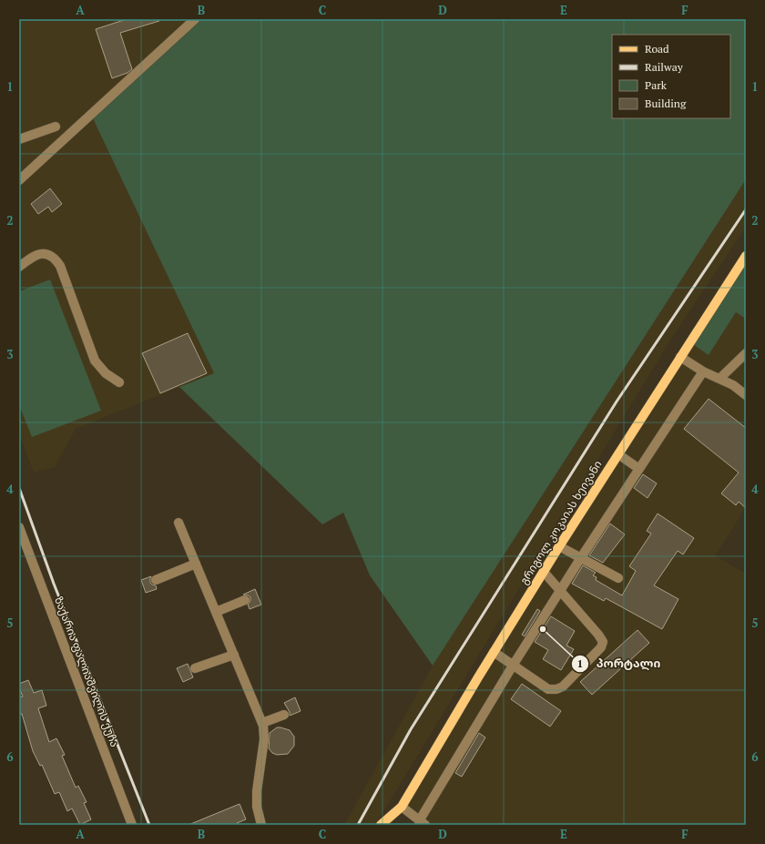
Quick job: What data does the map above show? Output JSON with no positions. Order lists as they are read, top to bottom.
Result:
{
  "streets": {
    "main road": ["გრიგოლ კოკაიას ხეივანი"],
    "street": ["ზაქარია ფალიაშვილის ქუჩა"]
  },
  "places": ["პორტალი"],
  "legend": [
    "Road",
    "Railway",
    "Park",
    "Building"
  ],
  "grid": {
    "columns": [
      "A",
      "B",
      "C",
      "D",
      "E",
      "F"
    ],
    "rows": [
      "1",
      "2",
      "3",
      "4",
      "5",
      "6"
    ]
  }
}
